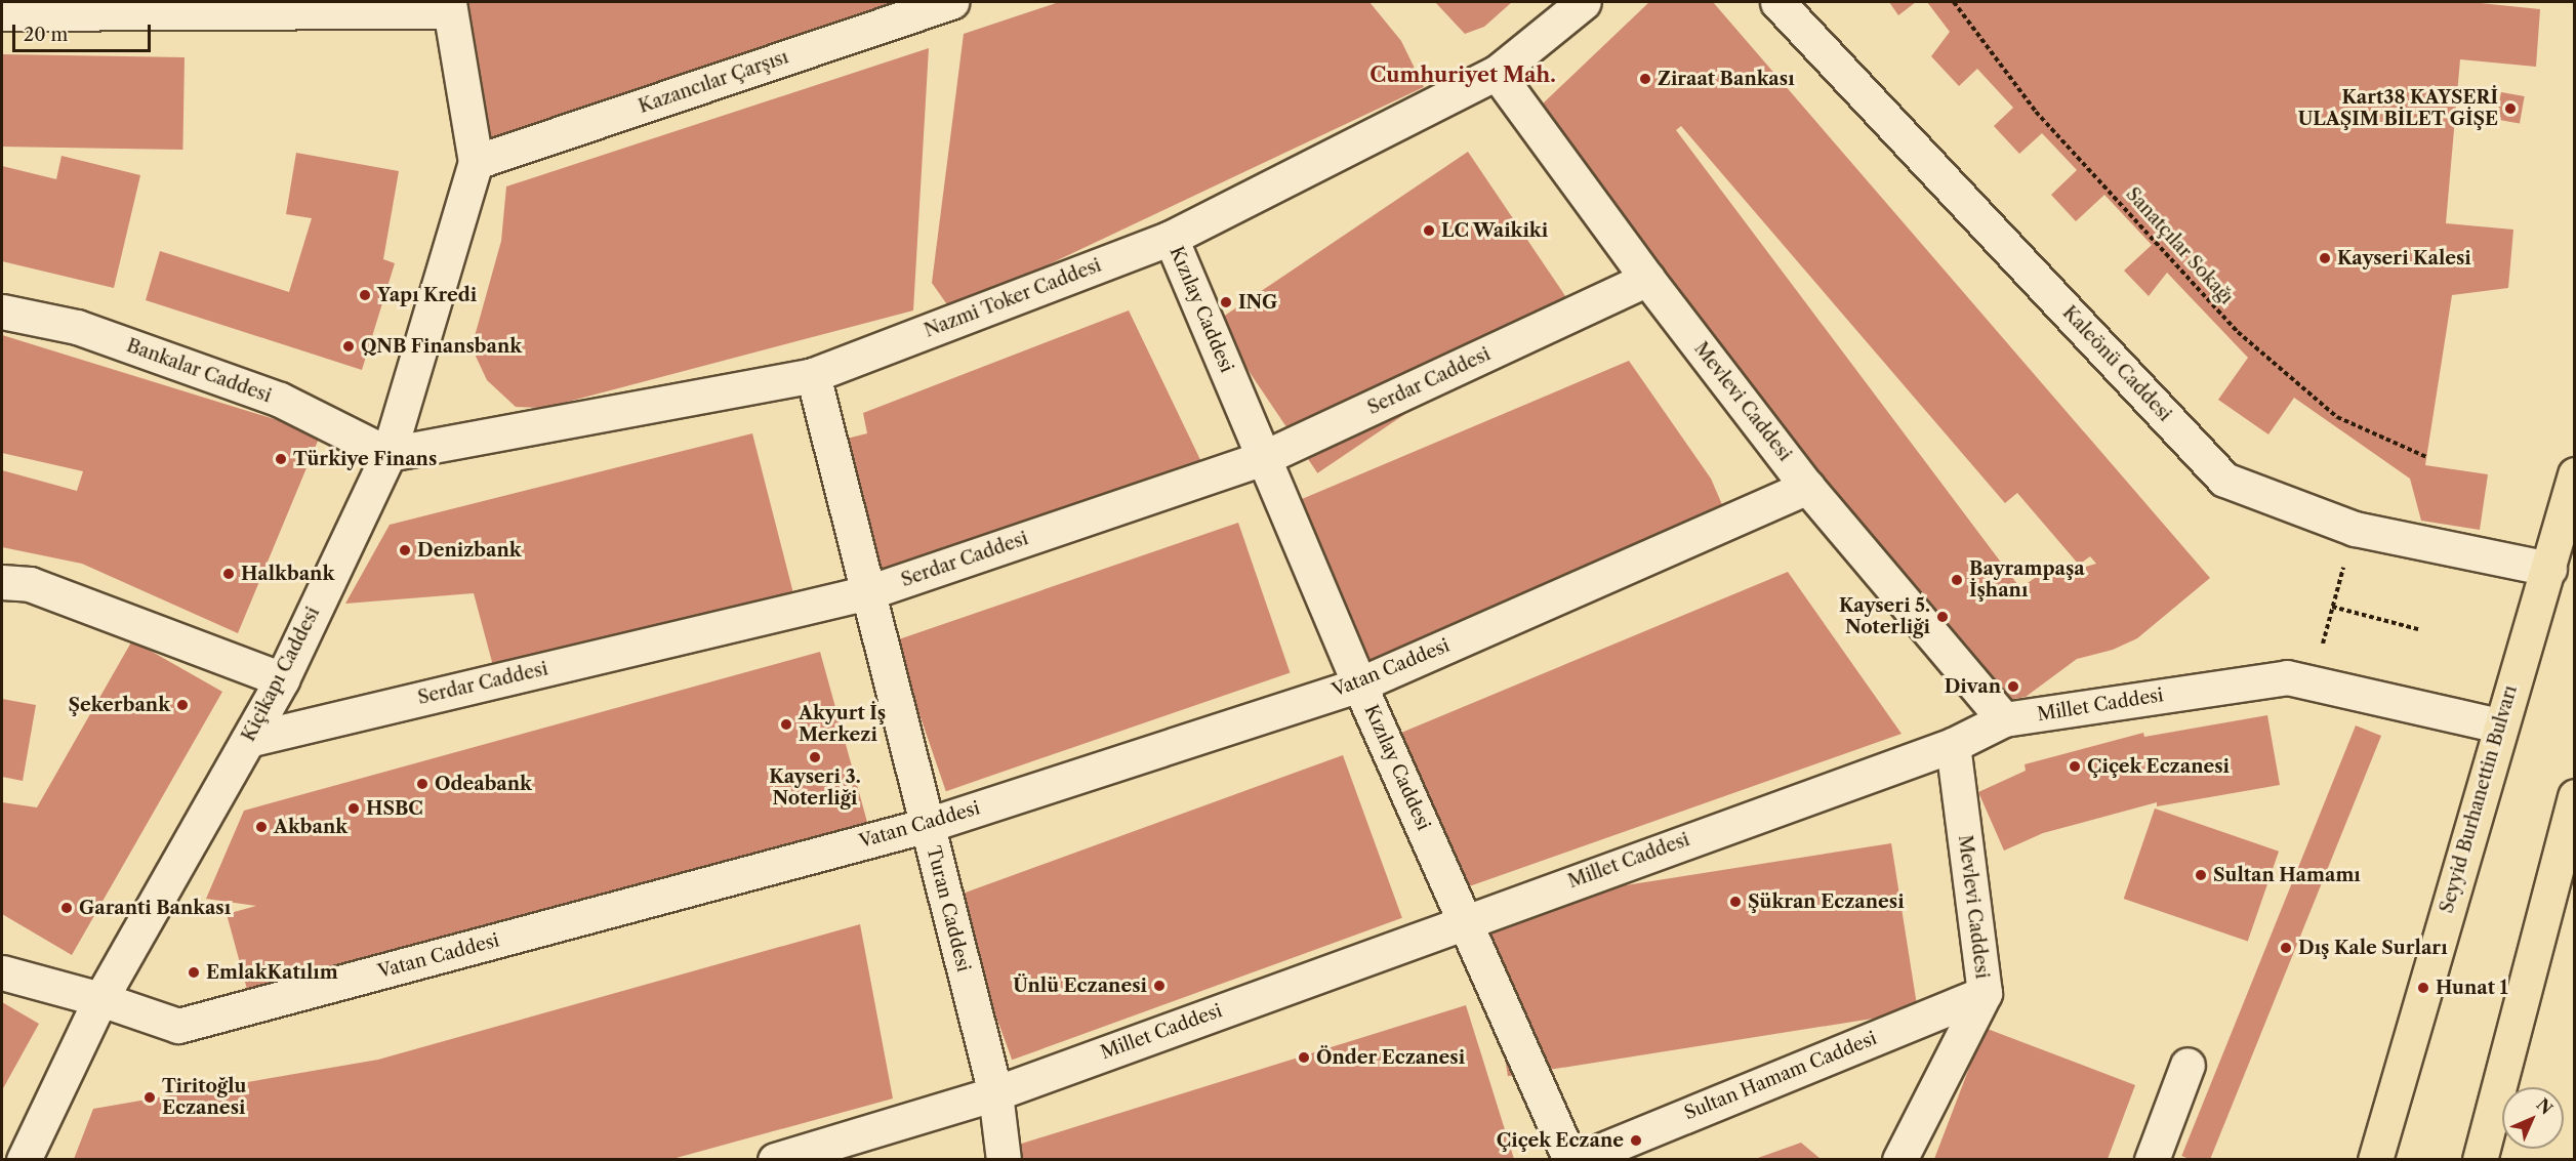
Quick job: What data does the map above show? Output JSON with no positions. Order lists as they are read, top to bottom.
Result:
{
  "streets": {
    "main road": ["Seyyid Burhanettin Bulvarı"],
    "street": [
      "Kazancılar Çarşısı",
      "Nazmi Toker Caddesi",
      "Kızılay Caddesi",
      "Kaleönü Caddesi",
      "Bankalar Caddesi",
      "Serdar Caddesi",
      "Mevlevi Caddesi",
      "Vatan Caddesi",
      "Kiçikapı Caddesi",
      "Millet Caddesi",
      "Turan Caddesi",
      "Sultan Hamam Caddesi"
    ],
    "path": ["Sanatçılar Sokağı"]
  },
  "crossings": [
    ["Kazancılar Çarşısı", "Kiçikapı Caddesi"],
    ["Nazmi Toker Caddesi", "Kızılay Caddesi"],
    ["Nazmi Toker Caddesi", "Bankalar Caddesi"],
    ["Nazmi Toker Caddesi", "Mevlevi Caddesi"],
    ["Nazmi Toker Caddesi", "Kiçikapı Caddesi"],
    ["Nazmi Toker Caddesi", "Turan Caddesi"],
    ["Kızılay Caddesi", "Serdar Caddesi"],
    ["Kızılay Caddesi", "Vatan Caddesi"],
    ["Kızılay Caddesi", "Millet Caddesi"],
    ["Kaleönü Caddesi", "Seyyid Burhanettin Bulvarı"],
    ["Bankalar Caddesi", "Kiçikapı Caddesi"],
    ["Serdar Caddesi", "Mevlevi Caddesi"],
    ["Serdar Caddesi", "Kiçikapı Caddesi"],
    ["Serdar Caddesi", "Turan Caddesi"],
    ["Mevlevi Caddesi", "Vatan Caddesi"],
    ["Mevlevi Caddesi", "Millet Caddesi"],
    ["Mevlevi Caddesi", "Sultan Hamam Caddesi"],
    ["Vatan Caddesi", "Kiçikapı Caddesi"],
    ["Vatan Caddesi", "Turan Caddesi"],
    ["Millet Caddesi", "Seyyid Burhanettin Bulvarı"],
    ["Millet Caddesi", "Turan Caddesi"]
  ],
  "districts": ["Cumhuriyet Mah."],
  "places": [
    "Ziraat Bankası",
    "Kart38 KAYSERİ ULAŞIM BİLET GİŞE",
    "LC Waikiki",
    "Kayseri Kalesi",
    "Yapı Kredi",
    "ING",
    "QNB Finansbank",
    "Türkiye Finans",
    "Denizbank",
    "Halkbank",
    "Bayrampaşa İşhanı",
    "Kayseri 5. Noterliği",
    "Divan",
    "Şekerbank",
    "Akyurt İş Merkezi",
    "Kayseri 3. Noterliği",
    "Çiçek Eczanesi",
    "Odeabank",
    "HSBC",
    "Akbank",
    "Sultan Hamamı",
    "Şükran Eczanesi",
    "Garanti Bankası",
    "Dış Kale Surları",
    "EmlakKatılım",
    "Ünlü Eczanesi",
    "Hunat 1",
    "Önder Eczanesi",
    "Tiritoğlu Eczanesi",
    "Çiçek Eczane"
  ],
  "scale_bar": "20 m",
  "north": "top right"
}
